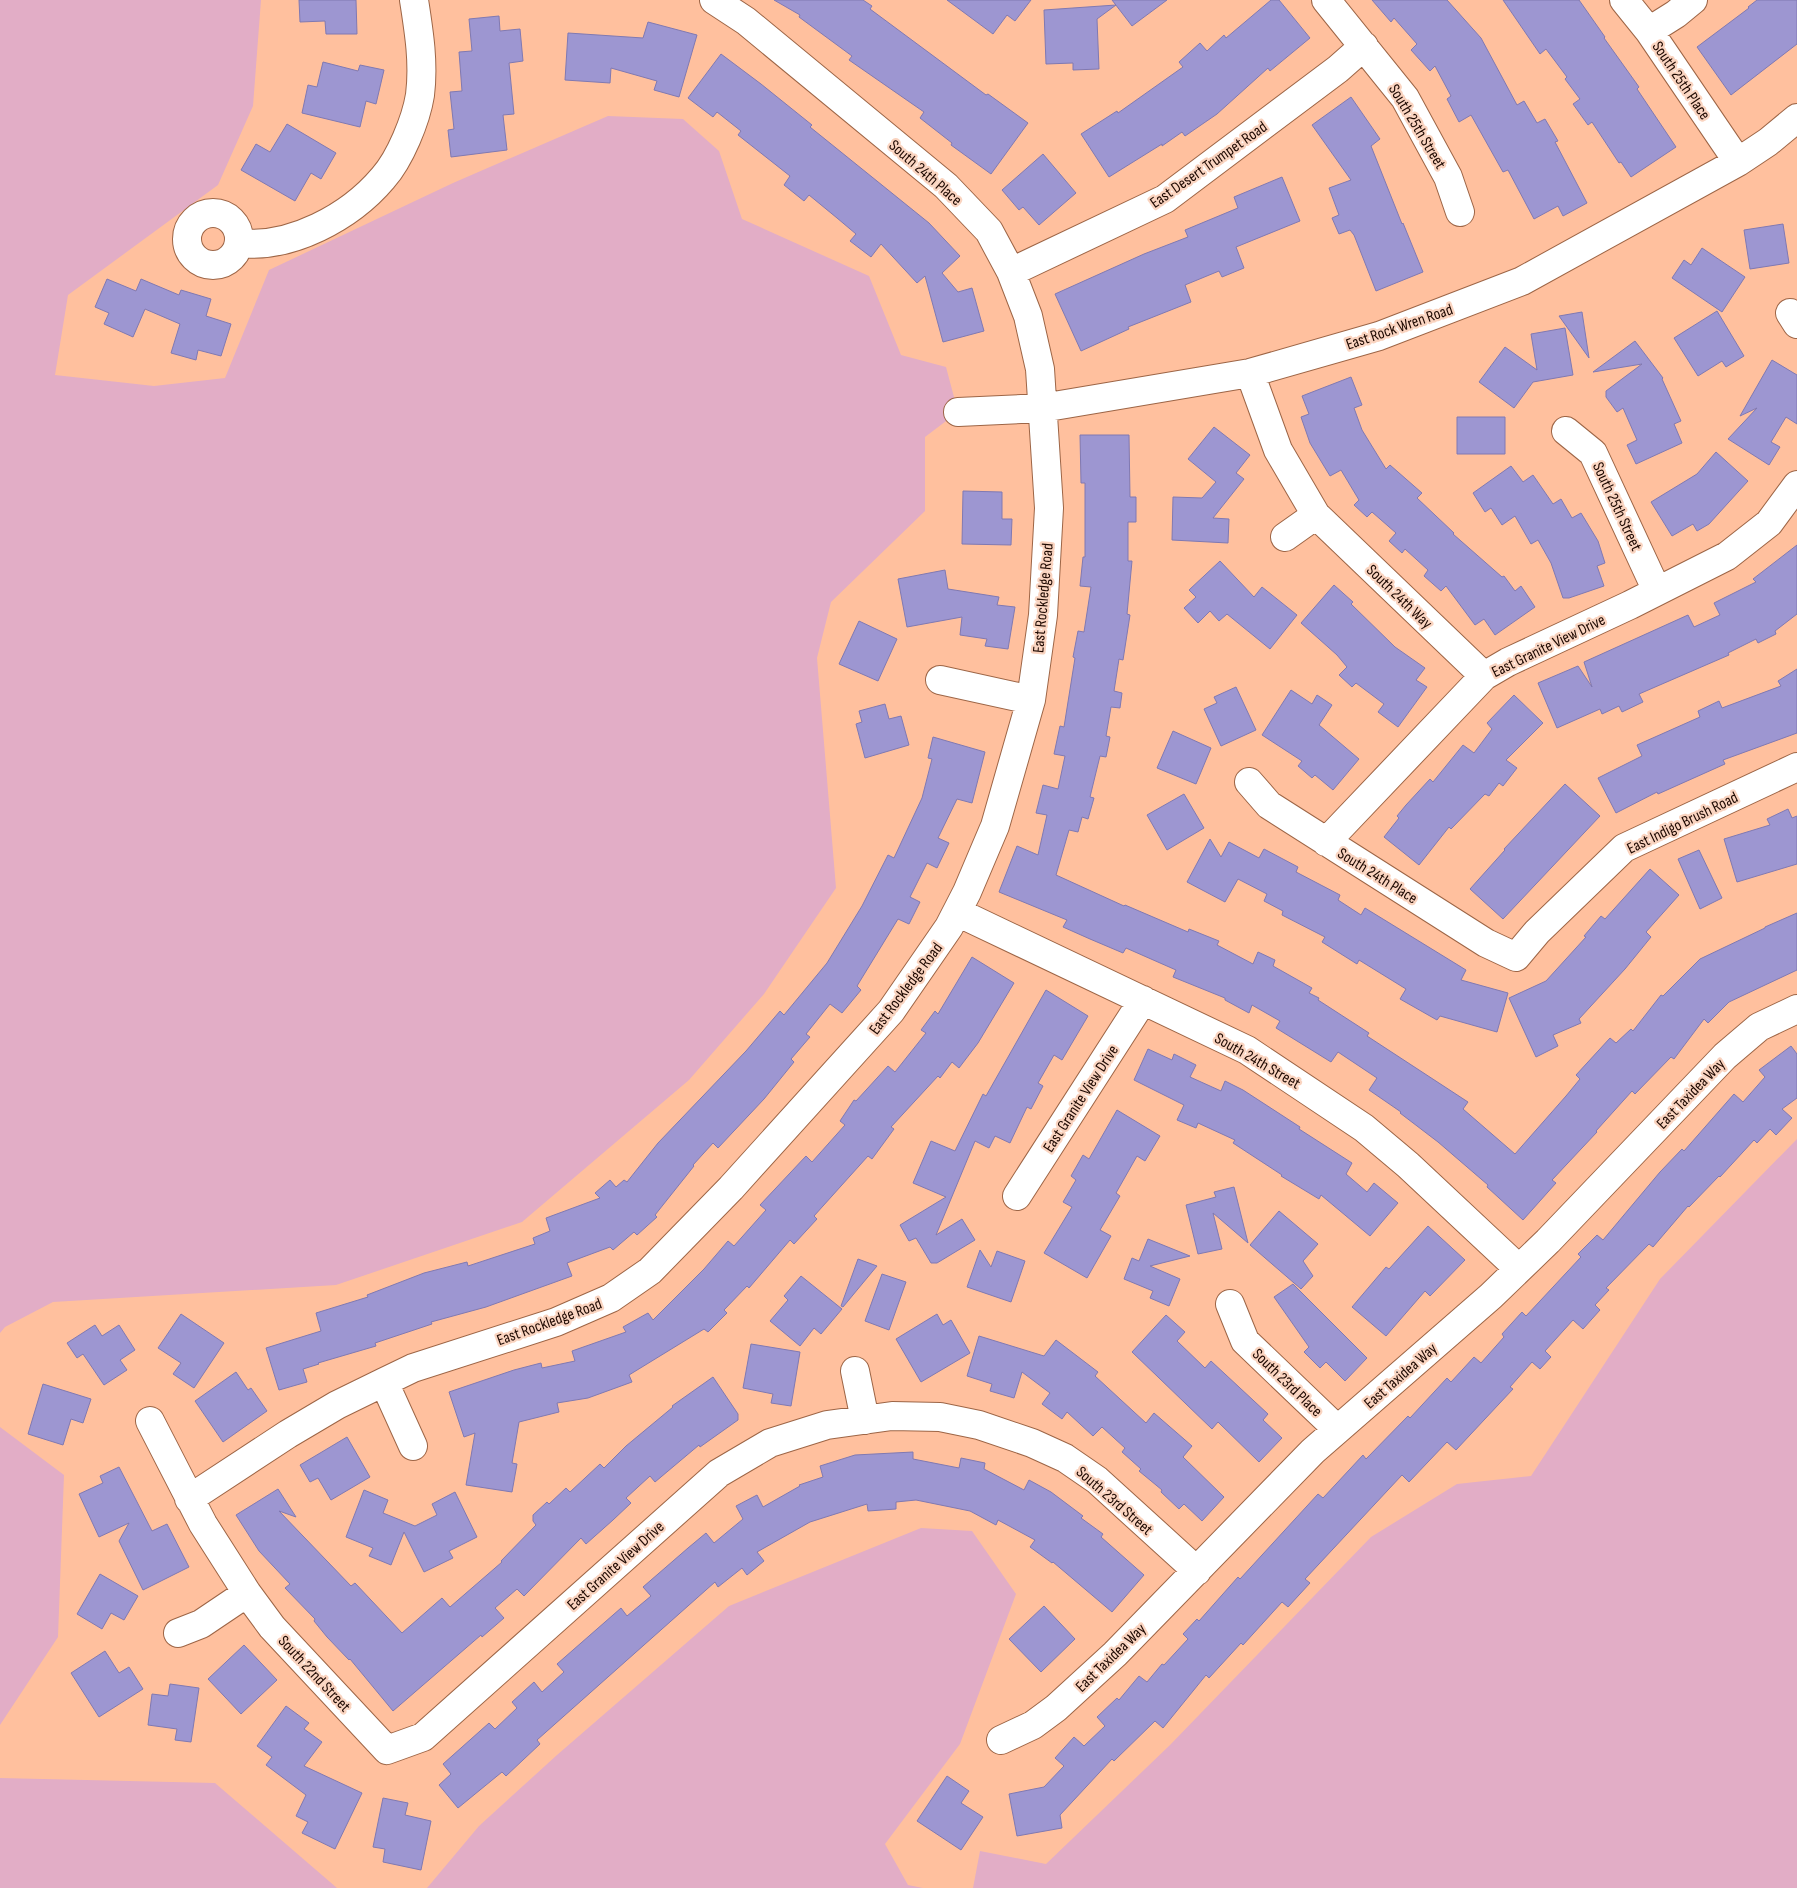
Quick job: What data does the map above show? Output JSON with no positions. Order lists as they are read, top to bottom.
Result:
{
  "streets": {
    "street": [
      "South 25th Place",
      "South 25th Street",
      "East Desert Trumpet Road",
      "South 24th Place",
      "East Rock Wren Road",
      "South 24th Way",
      "East Rockledge Road",
      "East Granite View Drive",
      "East Indigo Brush Road",
      "South 24th Street",
      "East Taxidea Way",
      "South 23rd Place",
      "South 23rd Street",
      "South 22nd Street"
    ]
  },
  "crossings": [
    ["South 25th Place", "East Rock Wren Road"],
    ["South 25th Street", "East Desert Trumpet Road"],
    ["South 25th Street", "East Granite View Drive"],
    ["East Desert Trumpet Road", "South 24th Place"],
    ["South 24th Place", "East Rock Wren Road"],
    ["South 24th Place", "East Rockledge Road"],
    ["South 24th Place", "East Granite View Drive"],
    ["South 24th Place", "East Indigo Brush Road"],
    ["East Rock Wren Road", "South 24th Way"],
    ["East Rock Wren Road", "East Rockledge Road"],
    ["South 24th Way", "East Granite View Drive"],
    ["East Rockledge Road", "South 24th Street"],
    ["East Rockledge Road", "South 22nd Street"],
    ["East Granite View Drive", "South 24th Street"],
    ["East Granite View Drive", "South 23rd Street"],
    ["East Granite View Drive", "South 22nd Street"],
    ["South 24th Street", "East Taxidea Way"],
    ["East Taxidea Way", "South 23rd Place"],
    ["East Taxidea Way", "South 23rd Street"]
  ]
}
